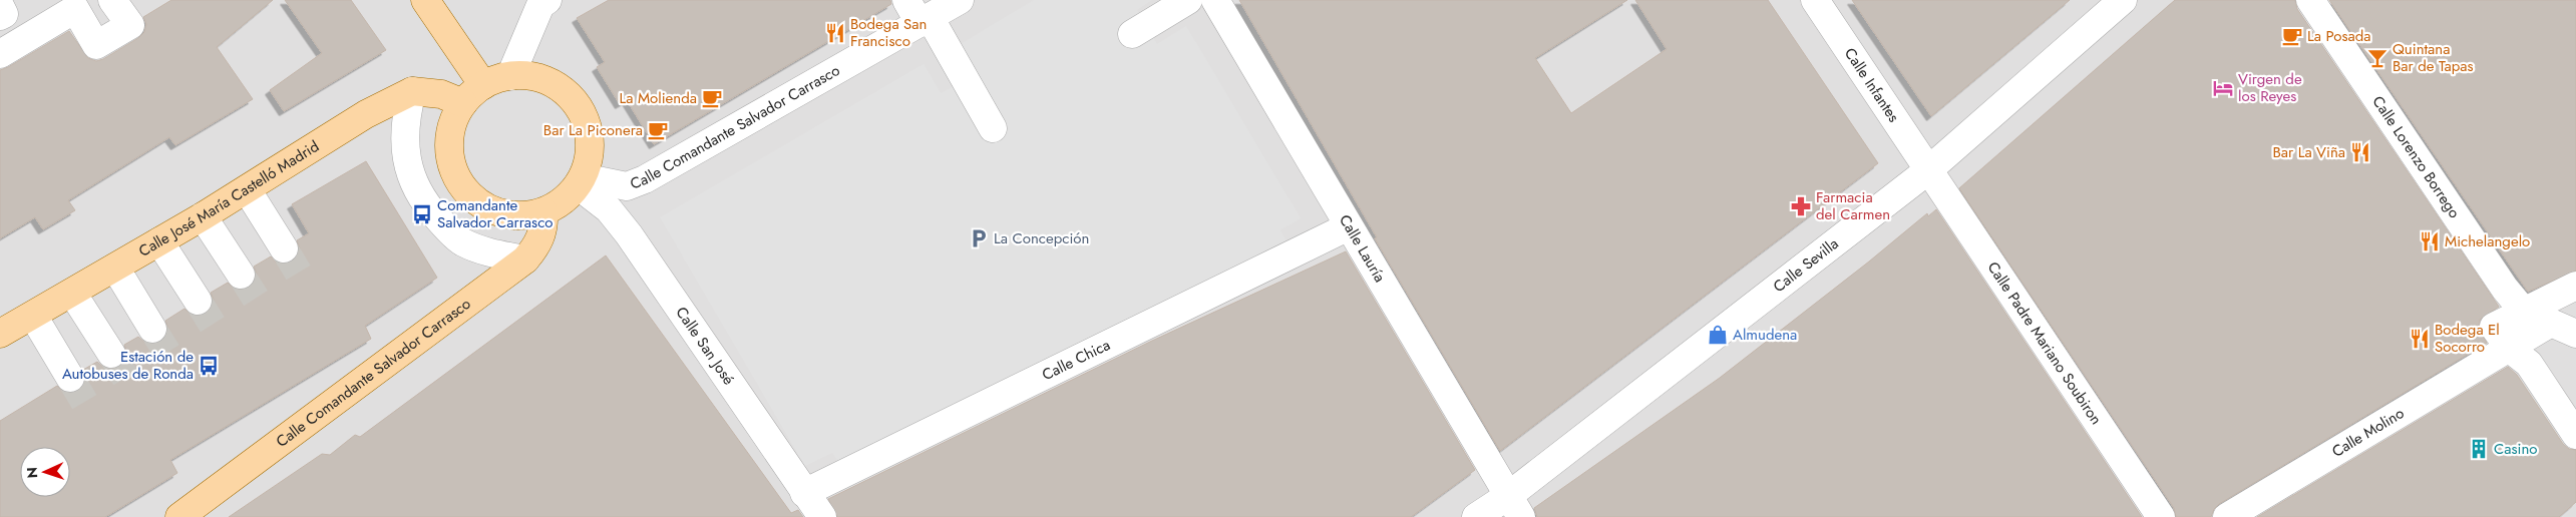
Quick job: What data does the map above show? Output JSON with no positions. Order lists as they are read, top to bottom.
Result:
{
  "streets": {
    "main road": ["Calle Comandante Salvador Carrasco", "Calle José María Castelló Madrid"],
    "street": [
      "Calle Infantes",
      "Calle Lorenzo Borrego",
      "Calle Lauría",
      "Calle Sevilla",
      "Calle Padre Mariano Soubiron",
      "Calle San José",
      "Calle Chica",
      "Calle Molino"
    ]
  },
  "crossings": [
    ["Calle Infantes", "Calle Sevilla"],
    ["Calle Infantes", "Calle Padre Mariano Soubiron"],
    ["Calle Comandante Salvador Carrasco", "Calle San José"],
    ["Calle Lauría", "Calle Sevilla"],
    ["Calle Lauría", "Calle Chica"],
    ["Calle Sevilla", "Calle Padre Mariano Soubiron"],
    ["Calle San José", "Calle Chica"]
  ],
  "places": {
    "restaurant": [
      "Bodega San Francisco",
      "Bar La Viña",
      "Michelangelo",
      "Bodega El Socorro"
    ],
    "cafe": ["La Posada", "La Molienda", "Bar La Piconera"],
    "bar": ["Quintana Bar de Tapas"],
    "hotel": ["Virgen de los Reyes"],
    "pharmacy": ["Farmacia del Carmen"],
    "bus stop": ["Comandante Salvador Carrasco", "Estación de Autobuses de Ronda"],
    "parking": ["La Concepción"],
    "shop": ["Almudena"],
    "building": ["Casino"]
  },
  "north": "left"
}
